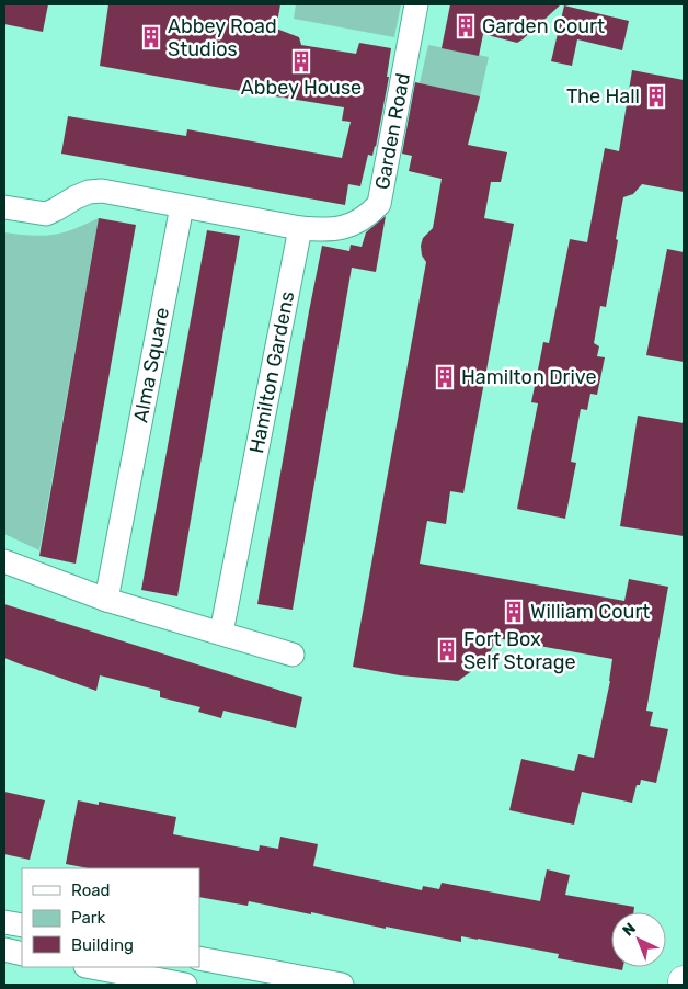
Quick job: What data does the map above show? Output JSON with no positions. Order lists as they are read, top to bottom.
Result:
{
  "streets": {
    "street": ["Garden Road", "Alma Square", "Hamilton Gardens"]
  },
  "crossings": [
    ["Garden Road", "Hamilton Gardens"]
  ],
  "places": {
    "building": [
      "Garden Court",
      "Abbey Road Studios",
      "Abbey House",
      "The Hall",
      "Hamilton Drive",
      "William Court",
      "Fort Box Self Storage"
    ]
  },
  "legend": ["Road", "Park", "Building"],
  "north": "top left"
}
